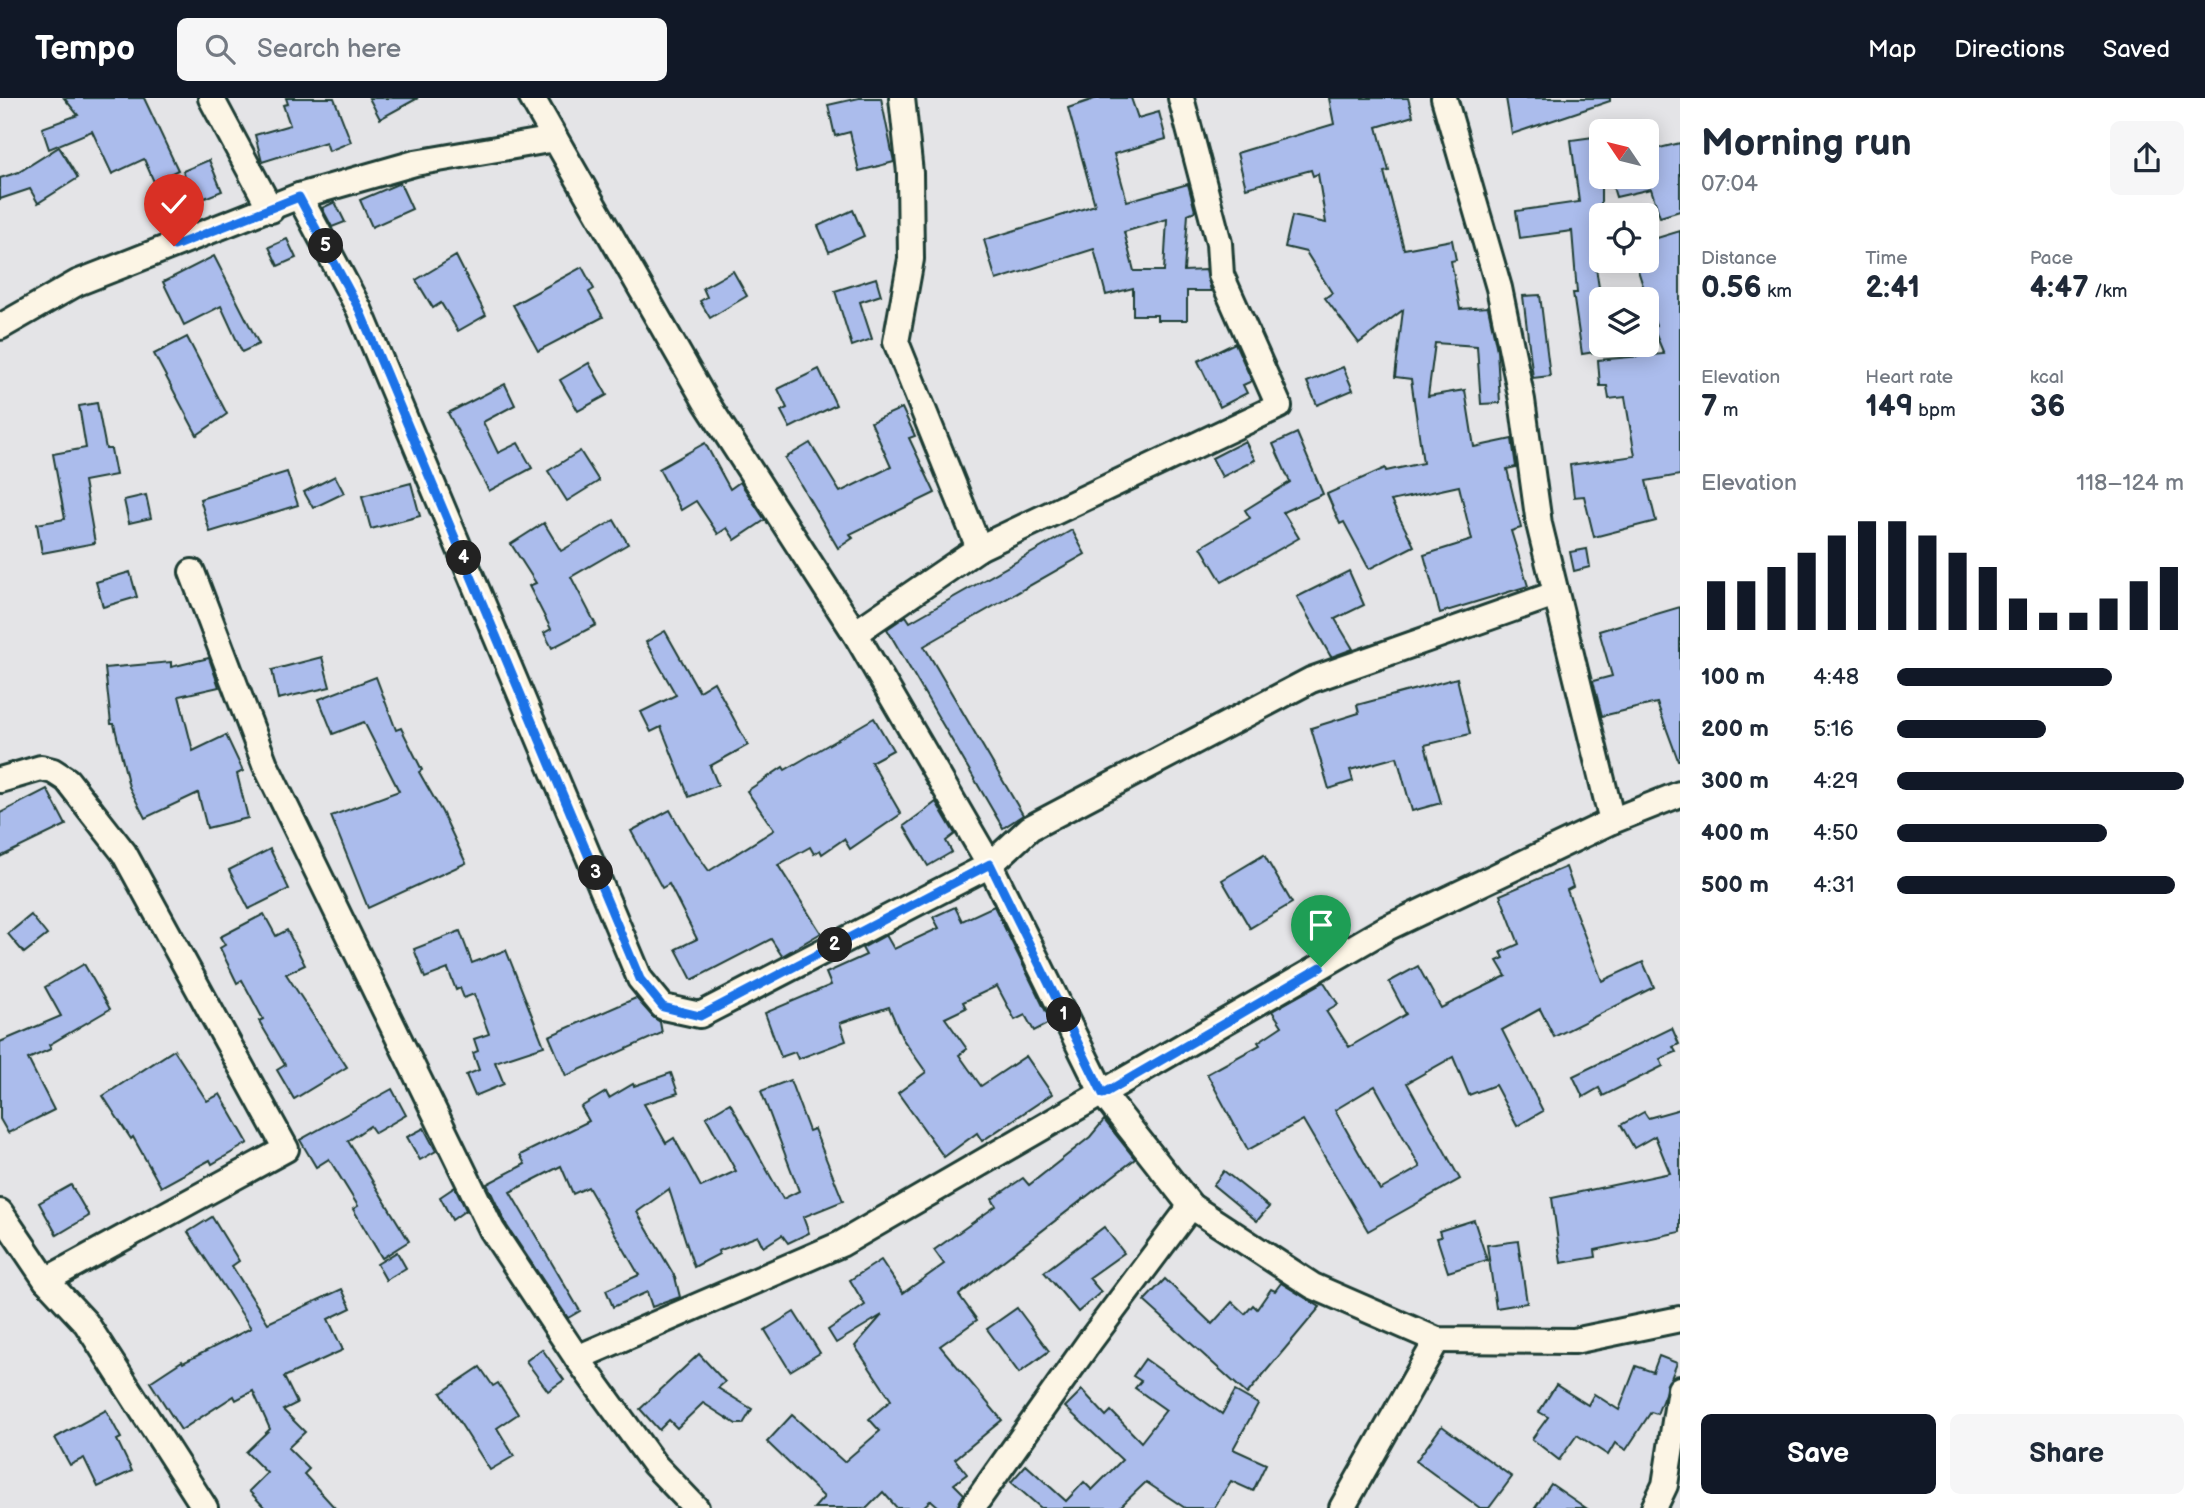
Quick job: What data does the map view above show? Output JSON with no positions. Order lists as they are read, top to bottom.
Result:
{
  "north": "top left",
  "page": {
    "header": "Tempo",
    "search": "Search here",
    "nav": ["Map", "Directions", "Saved"],
    "heading": ["Morning run", "07:04"],
    "stats": [
      ["Distance", "0.56 km"],
      ["Time", "2:41"],
      ["Pace", "4:47 /km"],
      ["Elevation", "7 m"],
      ["Heart rate", "149 bpm"],
      ["kcal", "36"]
    ],
    "pins": [
      "5",
      "4",
      "3",
      "2",
      "1"
    ],
    "chart": ["Elevation", "118–124 m"],
    "list": [
      {
        "name": "100 m",
        "note": "4:48"
      },
      {
        "name": "200 m",
        "note": "5:16"
      },
      {
        "name": "300 m",
        "note": "4:29"
      },
      {
        "name": "400 m",
        "note": "4:50"
      },
      {
        "name": "500 m",
        "note": "4:31"
      }
    ],
    "buttons": ["Save", "Share"]
  }
}
